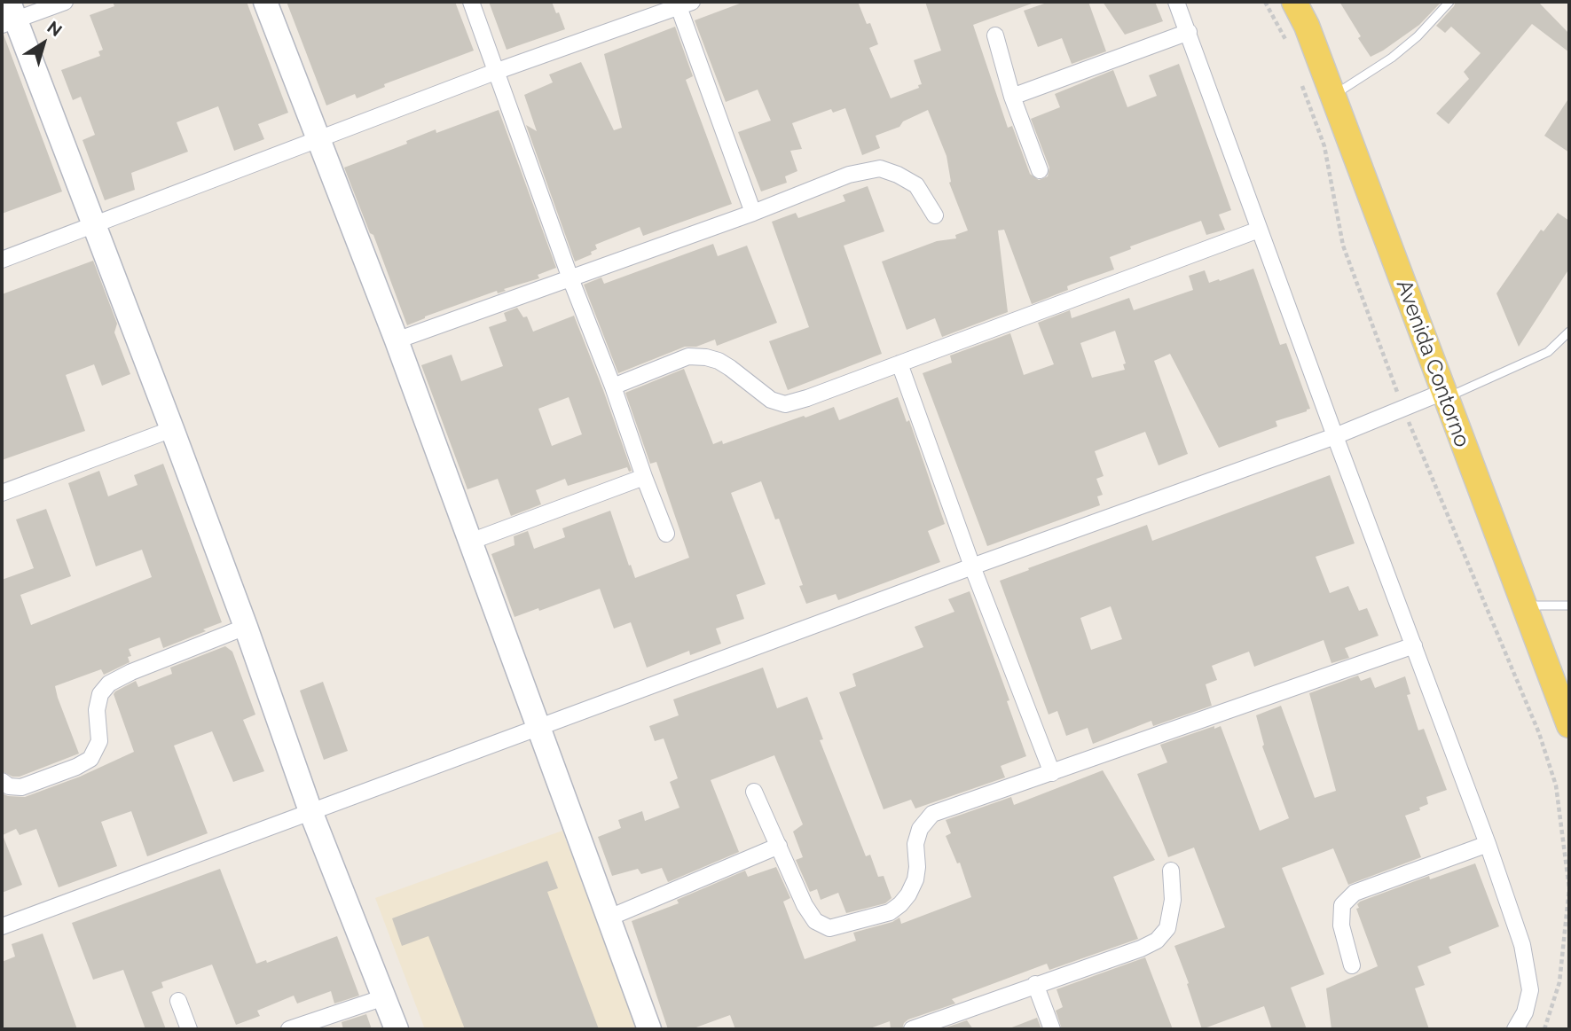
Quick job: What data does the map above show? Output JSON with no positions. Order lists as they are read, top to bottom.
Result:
{
  "streets": {
    "main road": ["Avenida Contorno"]
  },
  "north": "top right"
}
